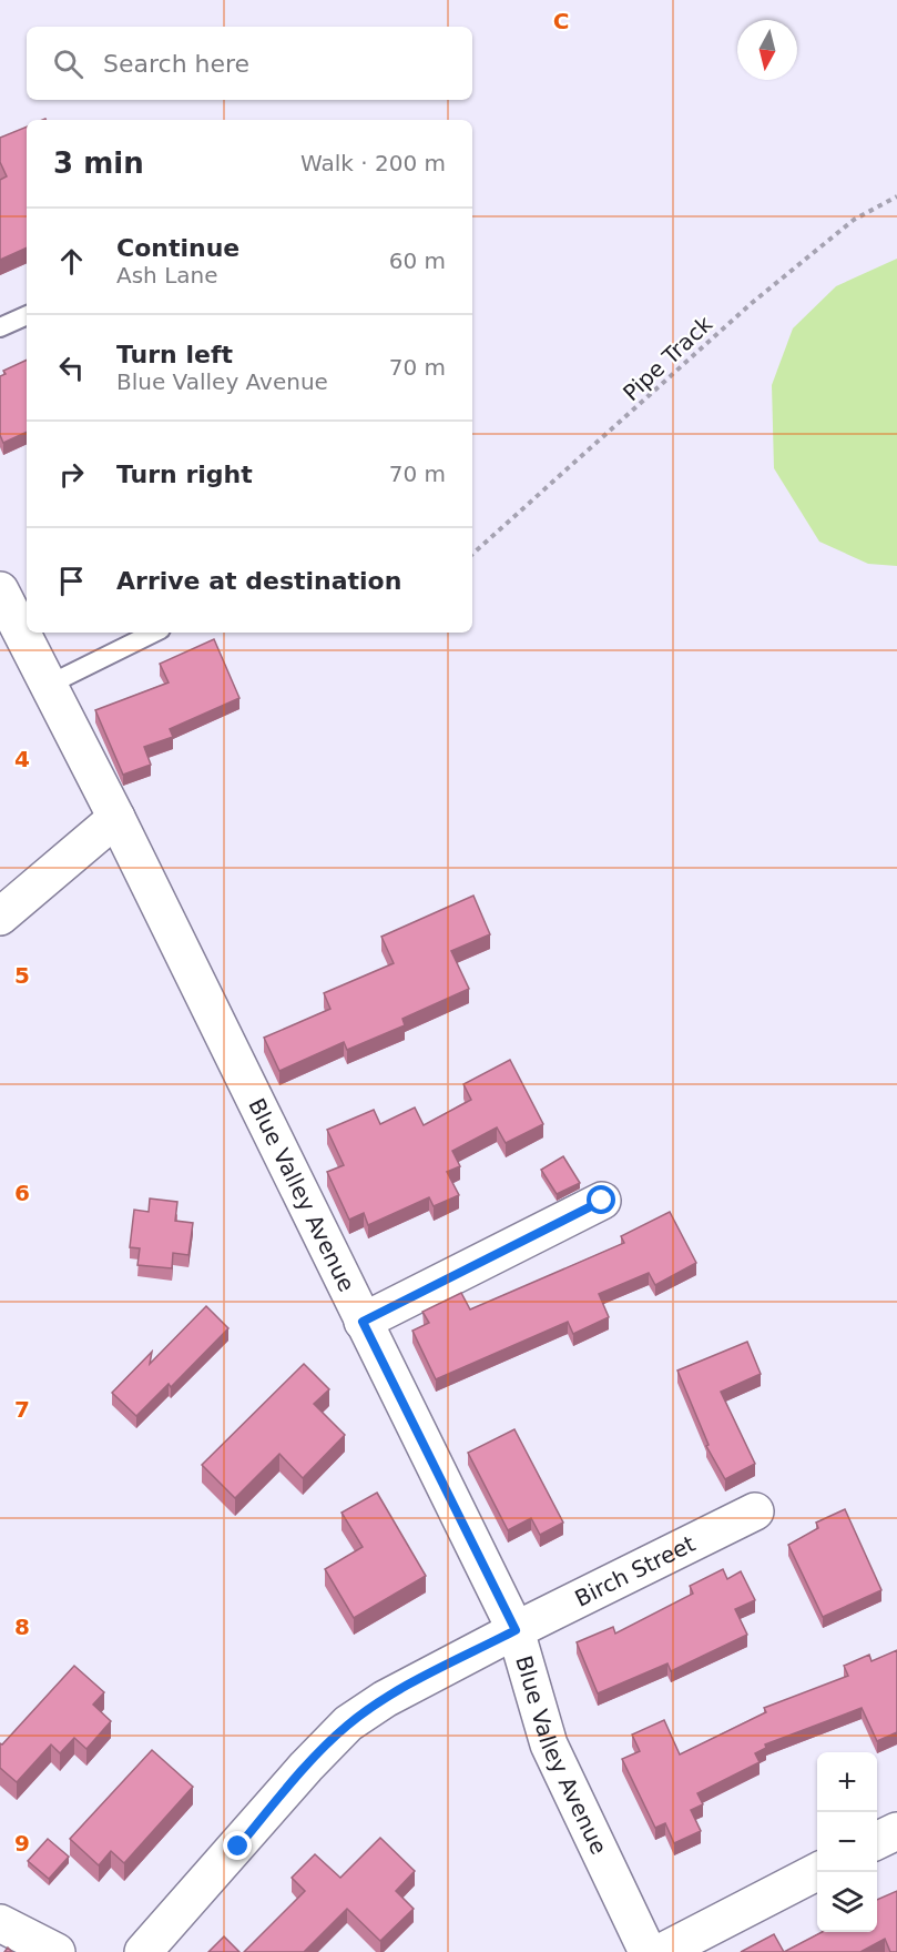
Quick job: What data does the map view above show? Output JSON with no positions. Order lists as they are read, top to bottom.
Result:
{
  "streets": {
    "street": ["Blue Valley Avenue", "Birch Street"],
    "path": ["Pipe Track"]
  },
  "crossings": [
    ["Blue Valley Avenue", "Birch Street"]
  ],
  "north": "bottom",
  "page": {
    "search": "Search here",
    "heading": ["3 min", "Walk · 200 m"],
    "list": [
      ["Continue", "Ash Lane", "60 m"],
      ["Turn left", "Blue Valley Avenue", "70 m"],
      ["Turn right", "70 m"],
      "Arrive at destination"
    ],
    "map_buttons": ["+", "−"]
  },
  "grid": {
    "columns": ["C"],
    "rows": [
      "4",
      "5",
      "6",
      "7",
      "8",
      "9"
    ]
  }
}
